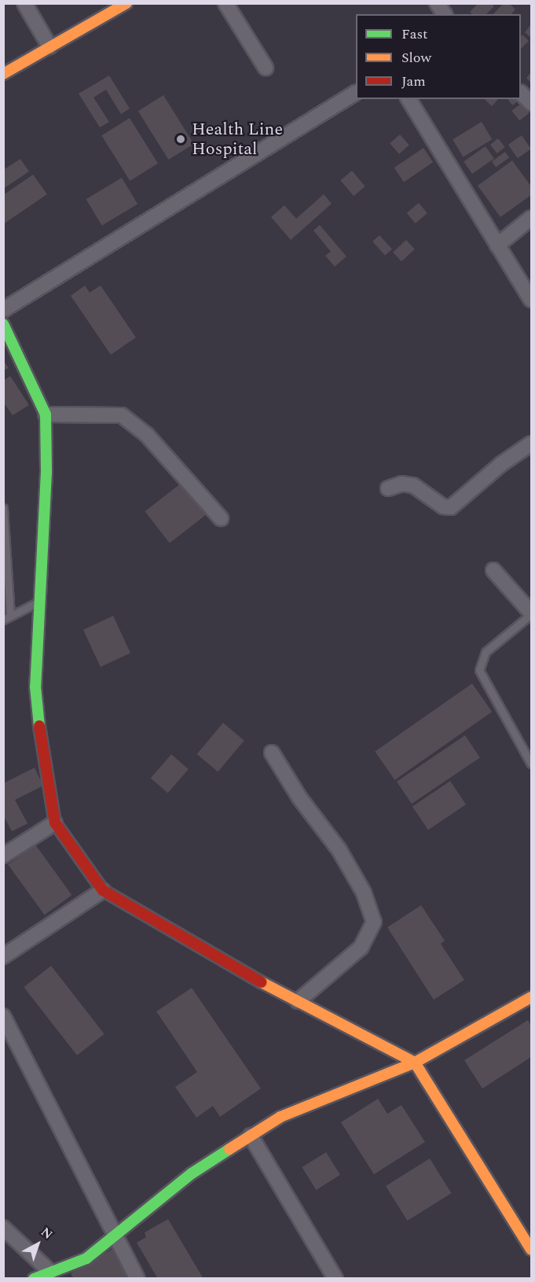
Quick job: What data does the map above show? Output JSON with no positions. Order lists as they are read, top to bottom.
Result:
{
  "places": ["Health Line Hospital"],
  "legend": ["Fast", "Slow", "Jam"],
  "north": "top right"
}
